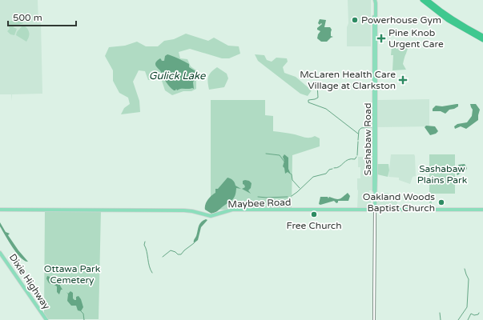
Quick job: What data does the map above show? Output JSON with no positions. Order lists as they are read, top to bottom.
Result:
{
  "streets": {
    "main road": ["Sashabaw Road", "Maybee Road", "Dixie Highway"]
  },
  "crossings": [
    ["Sashabaw Road", "Maybee Road"]
  ],
  "water": ["Gulick Lake"],
  "parks": ["Sashabaw Plains Park", "Ottawa Park Cemetery"],
  "places": {
    "other": ["Powerhouse Gym", "Oakland Woods Baptist Church", "Free Church"],
    "health": ["Pine Knob Urgent Care", "McLaren Health Care Village at Clarkston"]
  },
  "scale_bar": "500 m"
}
